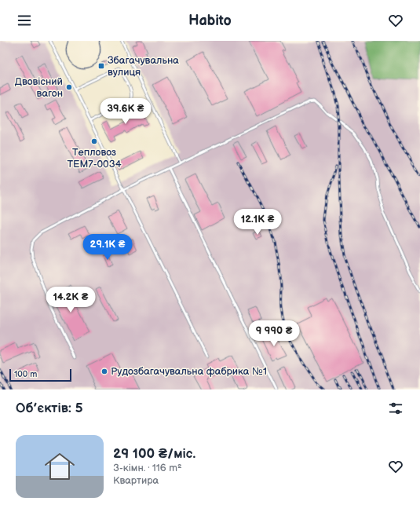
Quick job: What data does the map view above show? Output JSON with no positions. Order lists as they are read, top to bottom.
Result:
{
  "places": {
    "transit": ["Збагачувальна вулиця"],
    "other": ["Двовісний вагон", "Тепловоз ТЕМ7-0034", "Рудозбагачувальна фабрика №1"]
  },
  "scale_bar": "100 m",
  "page": {
    "header": "Habito",
    "price": [
      "39.6K ₴",
      "12.1K ₴",
      "29.1K ₴",
      "14.2K ₴",
      "9 990 ₴"
    ],
    "scale": "100 m",
    "heading": "Об’єктів: 5",
    "list": [
      {
        "name": "29 100 ₴/міс.",
        "note": "3-кімн. · 116 m² · Квартира"
      }
    ]
  }
}
